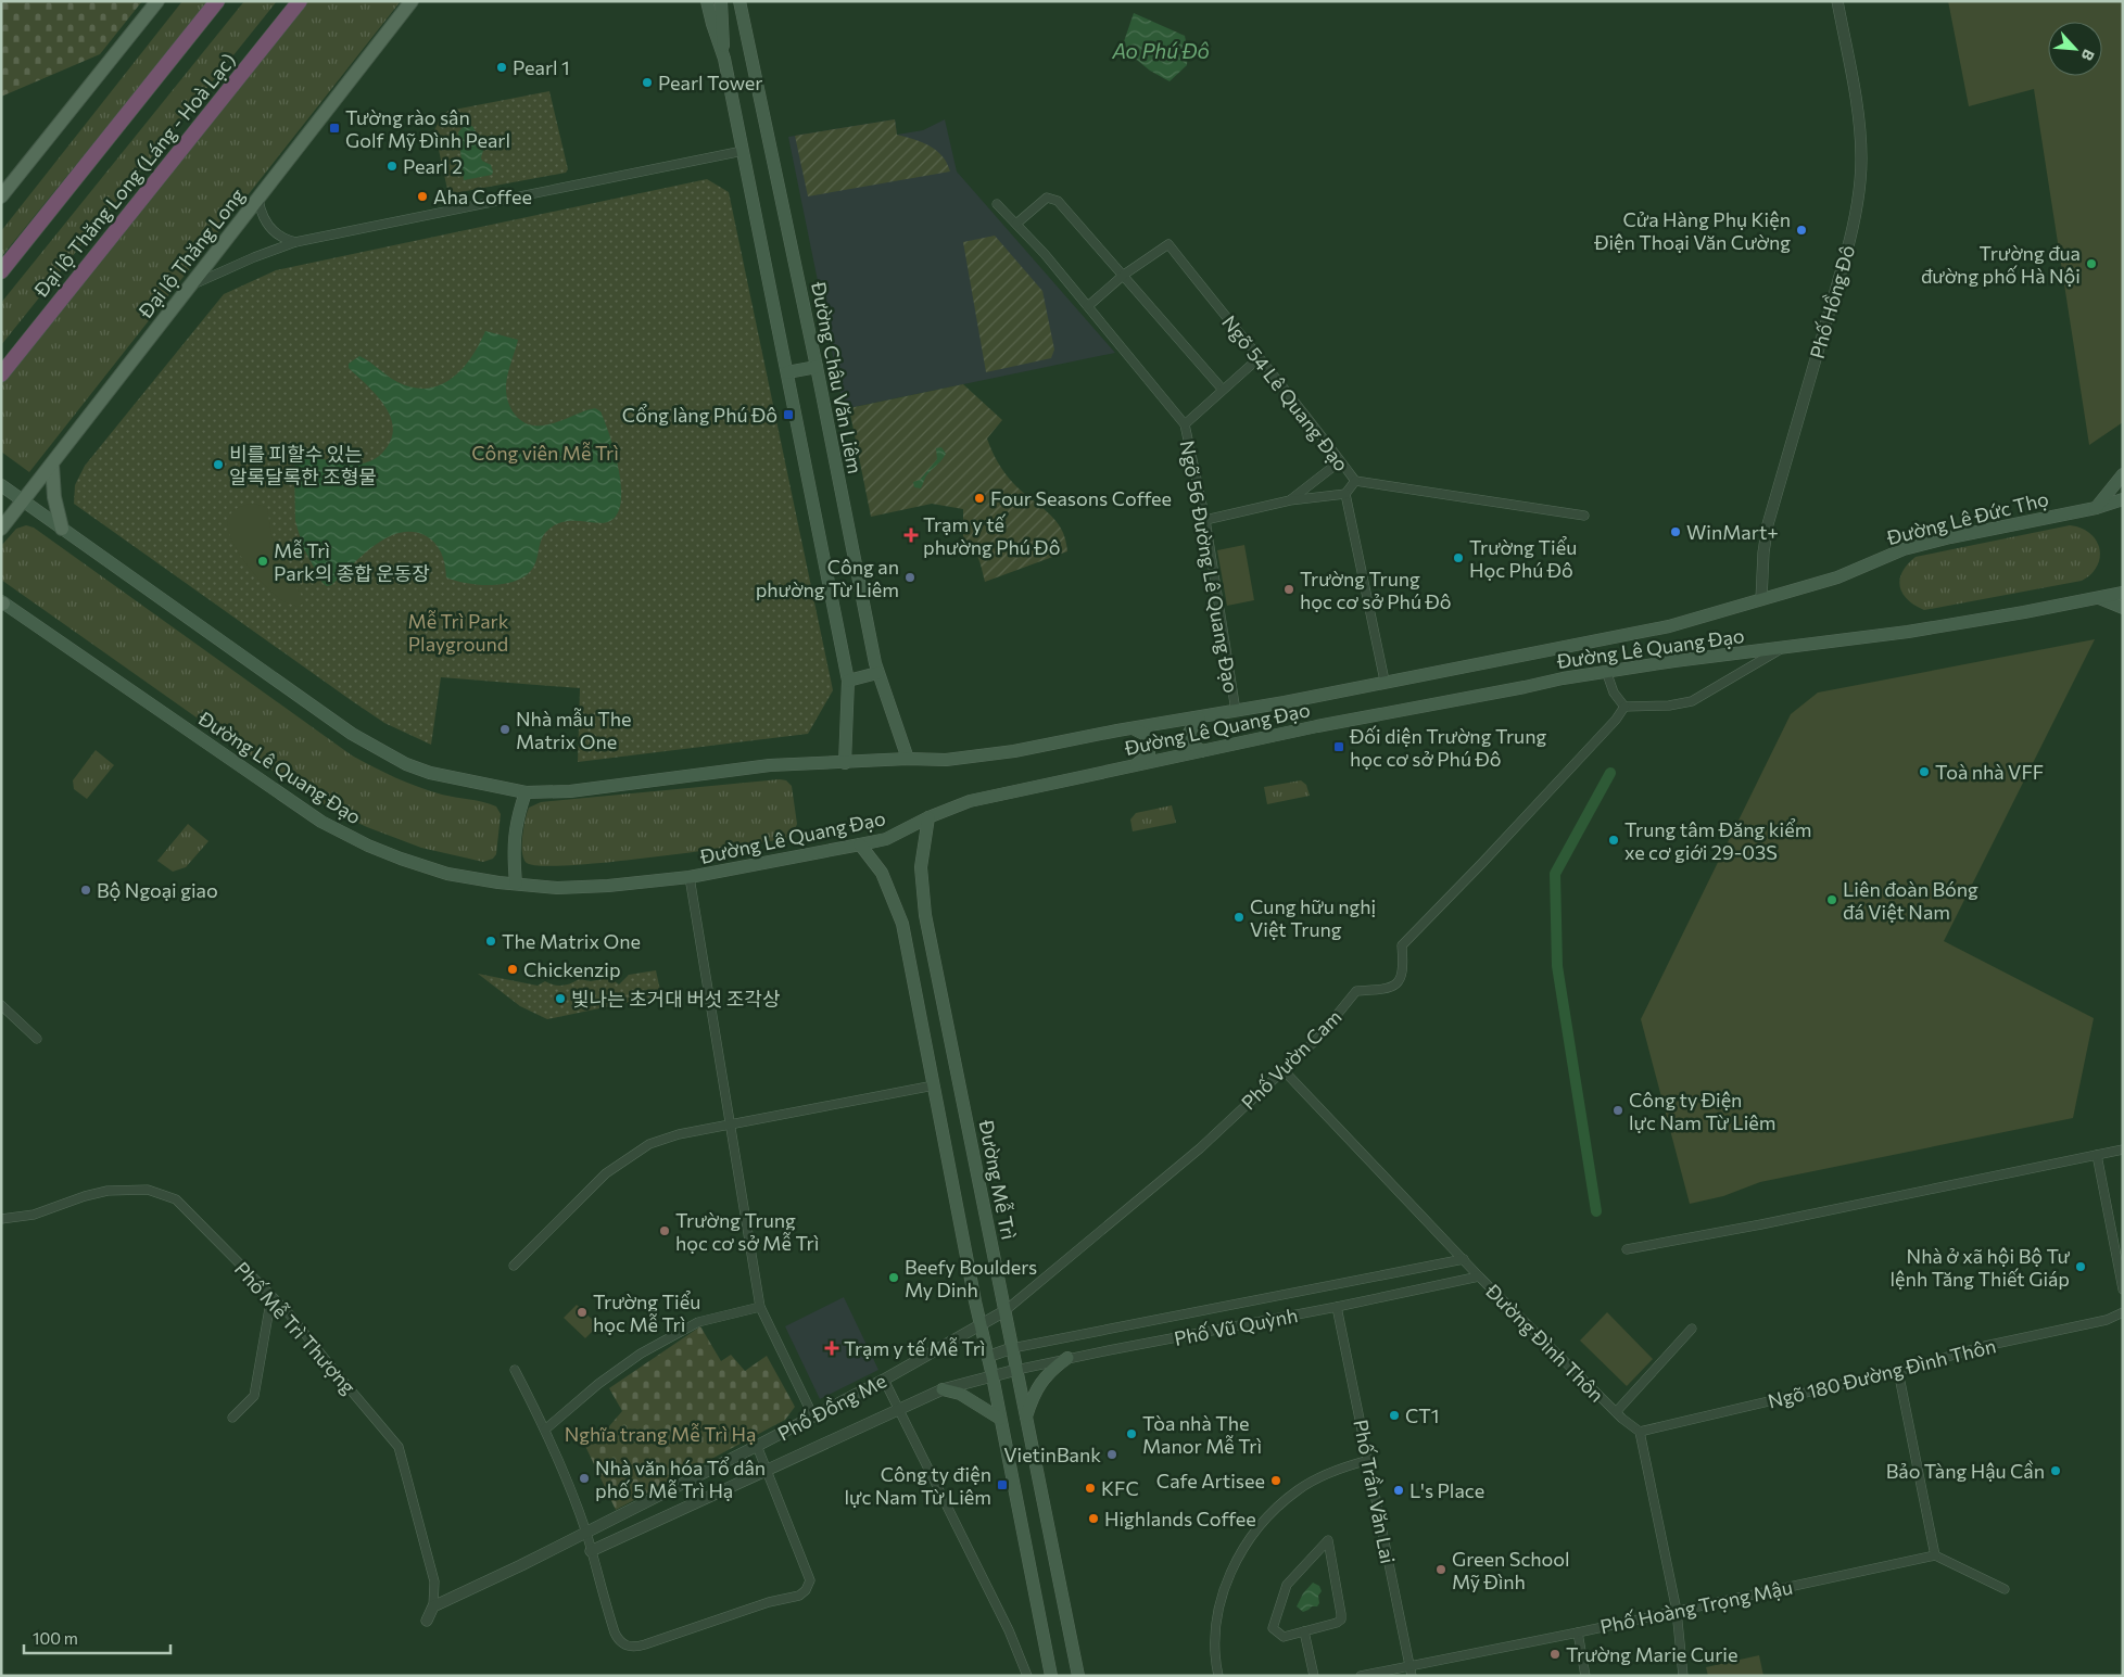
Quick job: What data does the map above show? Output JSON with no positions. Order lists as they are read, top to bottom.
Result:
{
  "streets": {
    "highway": ["Đại lộ Thăng Long (Láng - Hoà Lạc)"],
    "main road": [
      "Đại lộ Thăng Long",
      "Đường Châu Văn Liêm",
      "Đường Lê Đức Thọ",
      "Đường Lê Quang Đạo",
      "Đường Mễ Trì"
    ],
    "street": [
      "Phố Hồng Đô",
      "Ngõ 54 Lê Quang Đạo",
      "Ngõ 56 Đường Lê Quang Đạo",
      "Phố Vườn Cam",
      "Phố Vũ Quỳnh",
      "Phố Mễ Trì Thượng",
      "Đường Đình Thôn",
      "Ngõ 180 Đường Đình Thôn",
      "Phố Đồng Me",
      "Phố Trần Văn Lai",
      "Phố Hoàng Trọng Mậu"
    ]
  },
  "crossings": [
    ["Đại lộ Thăng Long", "Đường Lê Quang Đạo"],
    ["Phố Hồng Đô", "Đường Lê Đức Thọ"],
    ["Phố Hồng Đô", "Đường Lê Quang Đạo"],
    ["Đường Châu Văn Liêm", "Đường Lê Quang Đạo"],
    ["Ngõ 54 Lê Quang Đạo", "Đường Lê Quang Đạo"],
    ["Đường Lê Đức Thọ", "Đường Lê Quang Đạo"],
    ["Ngõ 56 Đường Lê Quang Đạo", "Đường Lê Quang Đạo"],
    ["Đường Lê Quang Đạo", "Đường Mễ Trì"],
    ["Phố Vườn Cam", "Đường Mễ Trì"],
    ["Phố Vườn Cam", "Đường Đình Thôn"],
    ["Phố Vườn Cam", "Phố Đồng Me"],
    ["Đường Mễ Trì", "Phố Vũ Quỳnh"],
    ["Đường Mễ Trì", "Phố Đồng Me"],
    ["Phố Vũ Quỳnh", "Đường Đình Thôn"],
    ["Phố Vũ Quỳnh", "Phố Đồng Me"],
    ["Phố Vũ Quỳnh", "Phố Trần Văn Lai"],
    ["Phố Mễ Trì Thượng", "Phố Đồng Me"],
    ["Đường Đình Thôn", "Ngõ 180 Đường Đình Thôn"],
    ["Phố Trần Văn Lai", "Phố Hoàng Trọng Mậu"]
  ],
  "water": ["Ao Phú Đô"],
  "parks": ["Công viên Mễ Trì", "Mễ Trì Park Playground", "Nghĩa trang Mễ Trì Hạ"],
  "places": {
    "other": [
      "Pearl 1",
      "Pearl Tower",
      "Pearl 2",
      "Aha Coffee",
      "Cửa Hàng Phụ Kiện Điện Thoại Văn Cường",
      "Trường đua đường phố Hà Nội",
      "비를 피할수 있는 알록달록한 조형물",
      "Four Seasons Coffee",
      "WinMart+",
      "Trường Tiểu Học Phú Đô",
      "Mễ Trì Park의 종합 운동장",
      "Công an phường Từ Liêm",
      "Trường Trung học cơ sở Phú Đô",
      "Nhà mẫu The Matrix One",
      "Toà nhà VFF",
      "Trung tâm Đăng kiểm xe cơ giới 29-03S",
      "Bộ Ngoại giao",
      "Liên đoàn Bóng đá Việt Nam",
      "Cung hữu nghị Việt Trung",
      "The Matrix One",
      "Chickenzip",
      "빛나는 초거대 버섯 조각상",
      "Công ty Điện lực Nam Từ Liêm",
      "Trường Trung học cơ sở Mễ Trì",
      "Nhà ở xã hội Bộ Tư lệnh Tăng Thiết Giáp",
      "Beefy Boulders My Dinh",
      "Trường Tiểu học Mễ Trì",
      "CT1",
      "Tòa nhà The Manor Mễ Trì",
      "VietinBank",
      "Bảo Tàng Hậu Cần",
      "Nhà văn hóa Tổ dân phố 5 Mễ Trì Hạ",
      "Cafe Artisee",
      "KFC",
      "L's Place",
      "Highlands Coffee",
      "Green School Mỹ Đình",
      "Trường Marie Curie"
    ],
    "transit": [
      "Tường rào sân Golf Mỹ Đình Pearl",
      "Cổng làng Phú Đô",
      "Đối diện Trường Trung học cơ sở Phú Đô",
      "Công ty điện lực Nam Từ Liêm"
    ],
    "health": ["Trạm y tế phường Phú Đô", "Trạm y tế Mễ Trì"]
  },
  "scale_bar": "100 m",
  "north": "bottom right"
}
